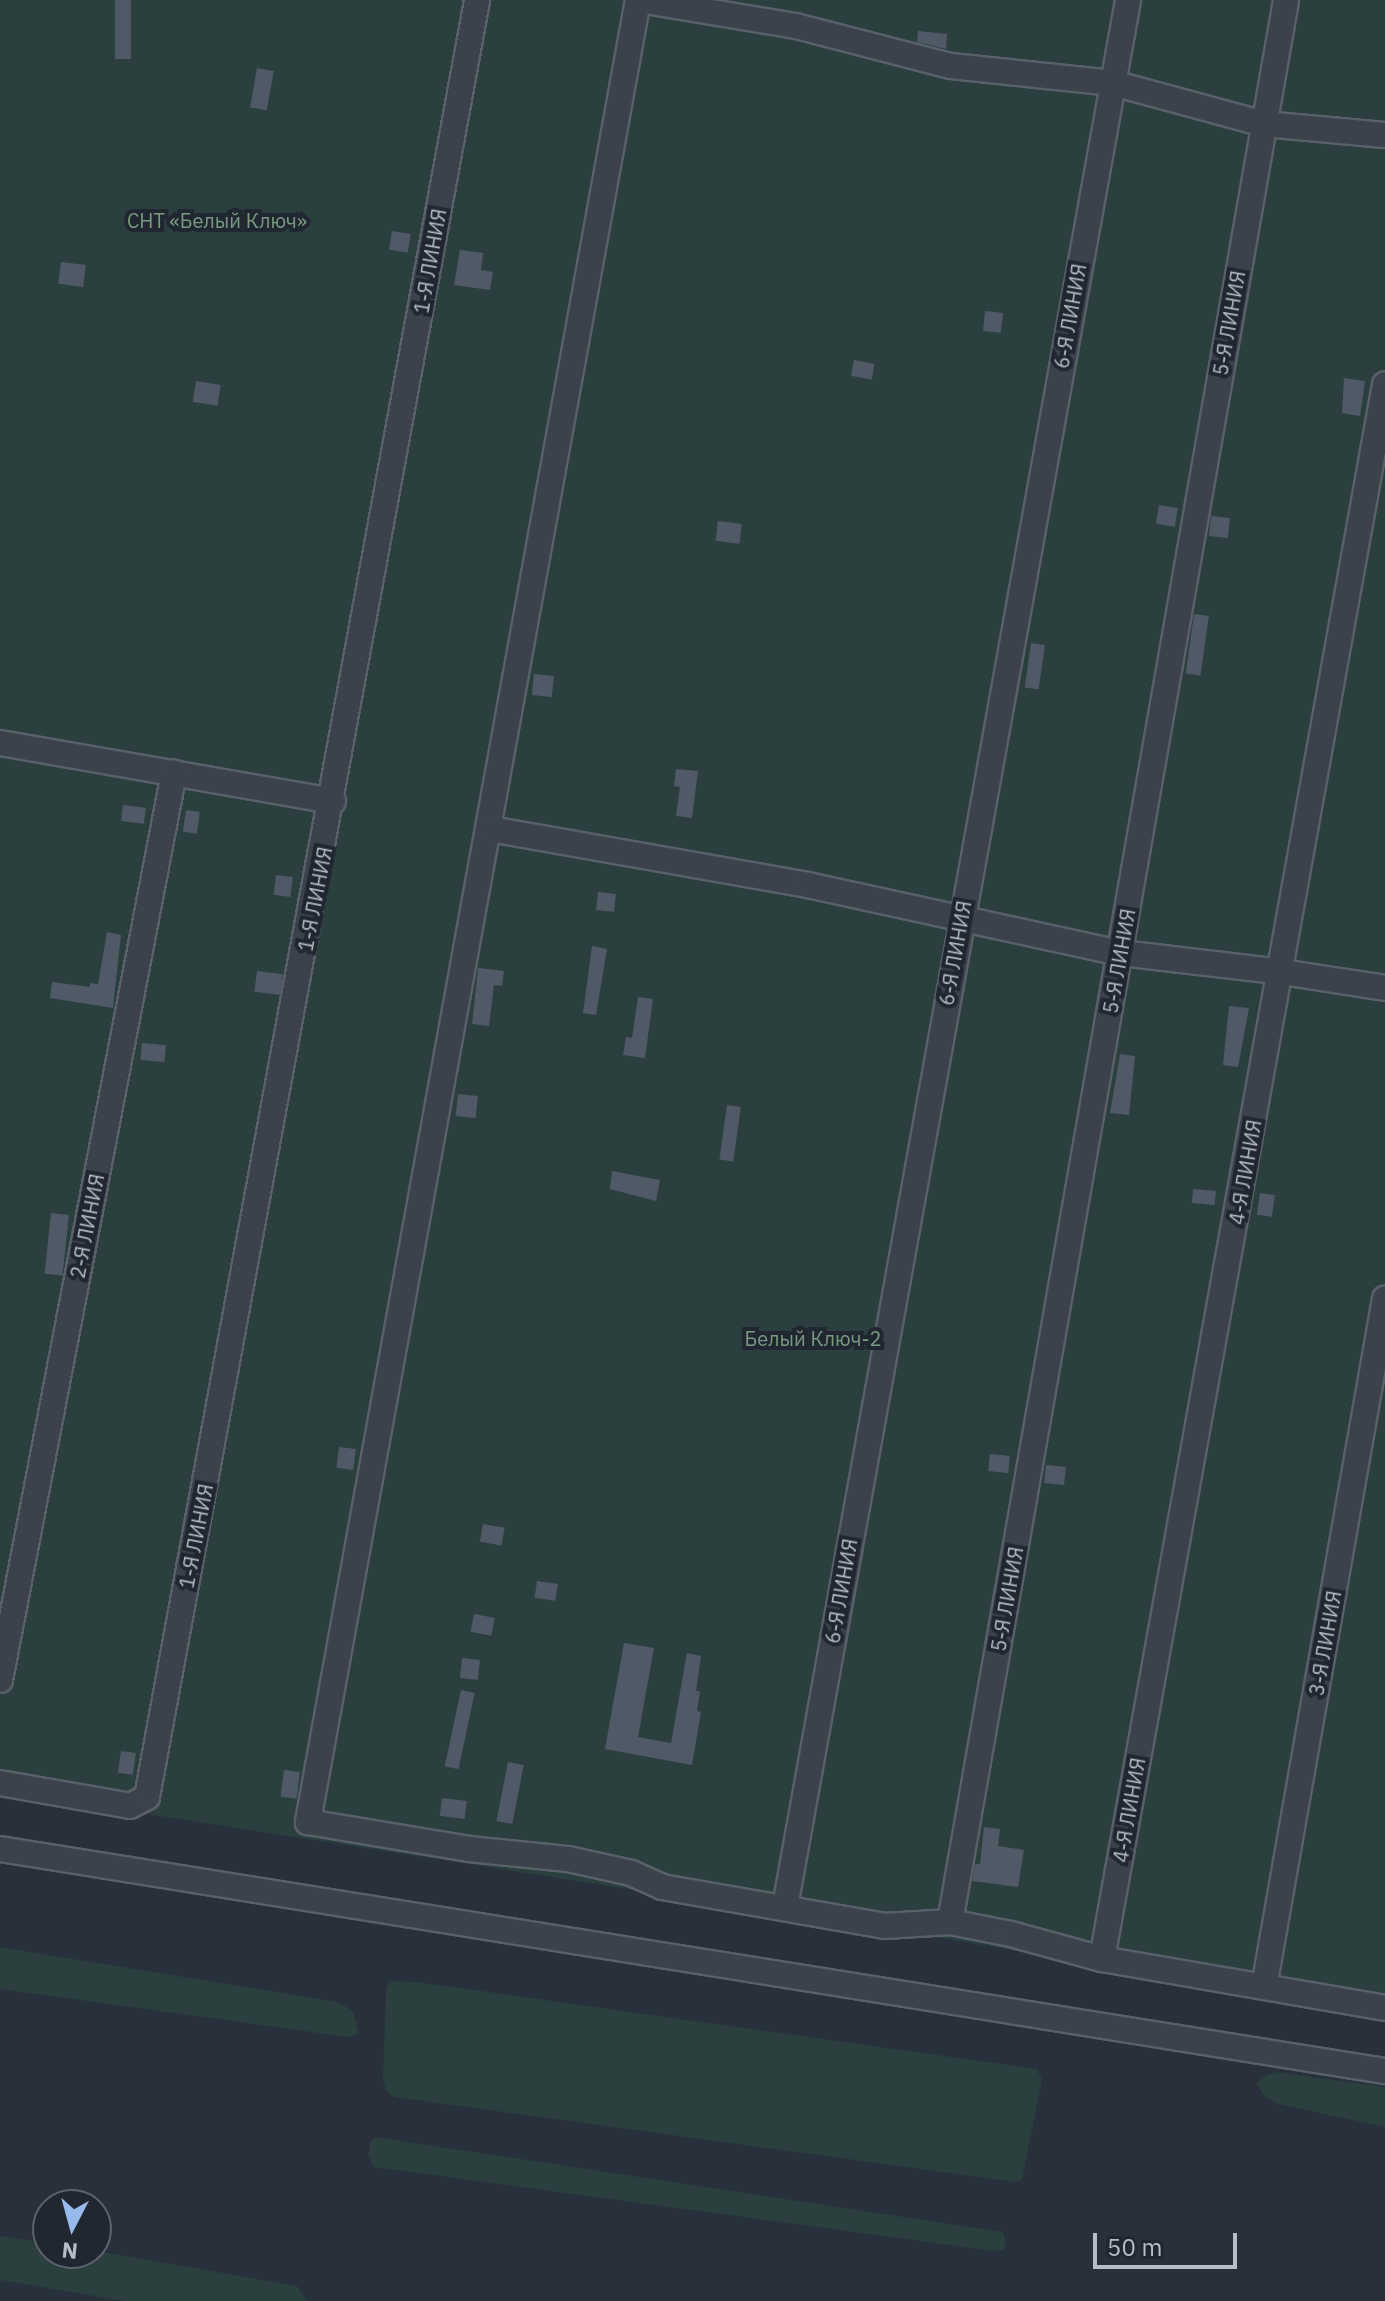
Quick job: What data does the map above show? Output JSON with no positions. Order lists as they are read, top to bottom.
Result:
{
  "streets": {
    "street": [
      "1-Я ЛИНИЯ",
      "6-Я ЛИНИЯ",
      "5-Я ЛИНИЯ",
      "4-Я ЛИНИЯ",
      "2-Я ЛИНИЯ",
      "3-Я ЛИНИЯ"
    ]
  },
  "parks": ["СНТ «Белый Ключ»", "Белый Ключ-2"],
  "scale_bar": "50 m",
  "north": "bottom"
}
